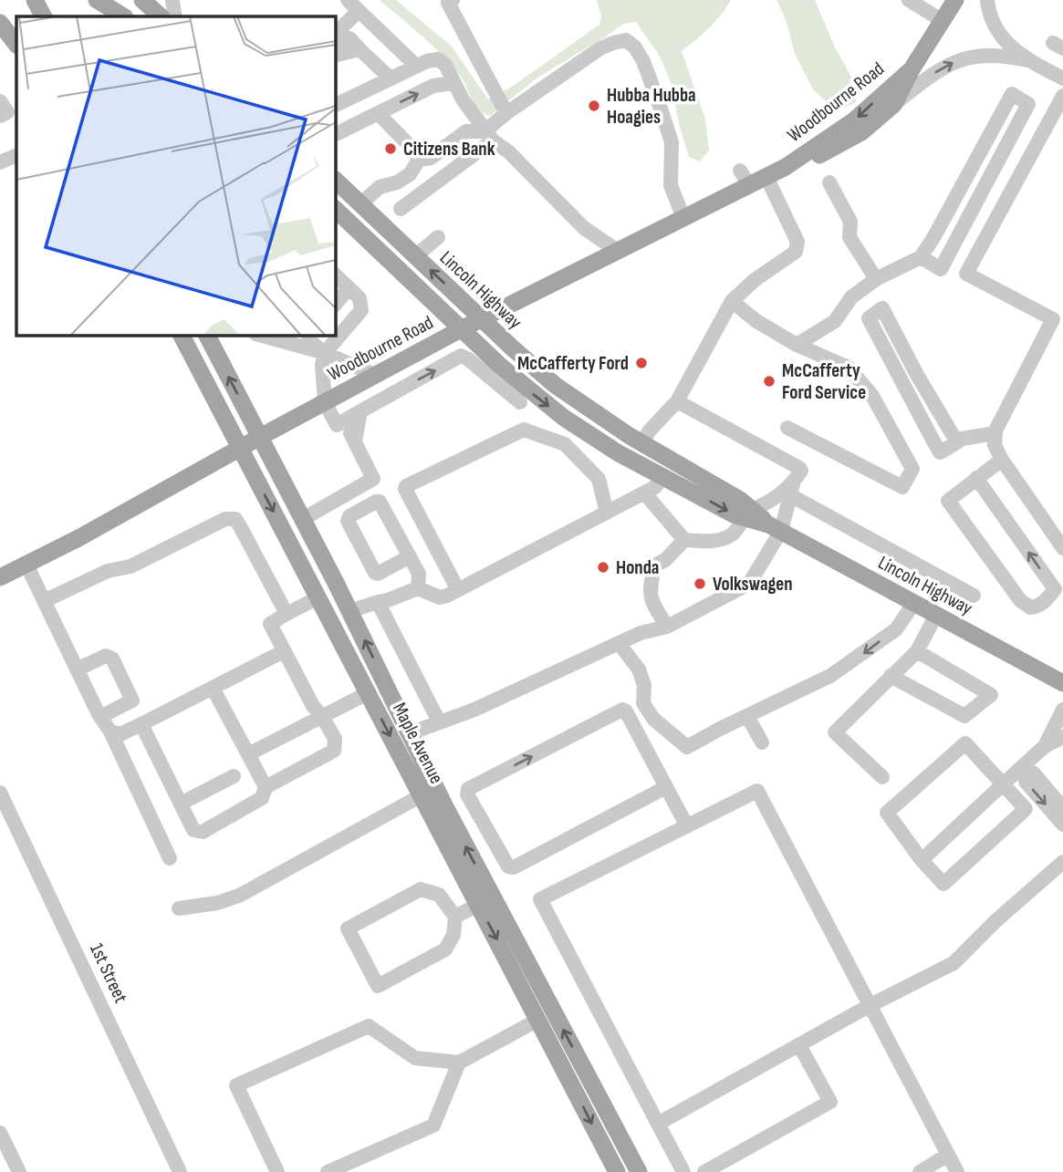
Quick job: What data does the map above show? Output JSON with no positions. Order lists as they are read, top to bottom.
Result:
{
  "streets": {
    "main road": ["Woodbourne Road", "Lincoln Highway", "Maple Avenue"],
    "street": ["1st Street"]
  },
  "crossings": [
    ["Woodbourne Road", "Lincoln Highway"],
    ["Woodbourne Road", "Maple Avenue"]
  ],
  "places": [
    "Hubba Hubba Hoagies",
    "Citizens Bank",
    "McCafferty Ford",
    "McCafferty Ford Service",
    "Honda",
    "Volkswagen"
  ]
}
